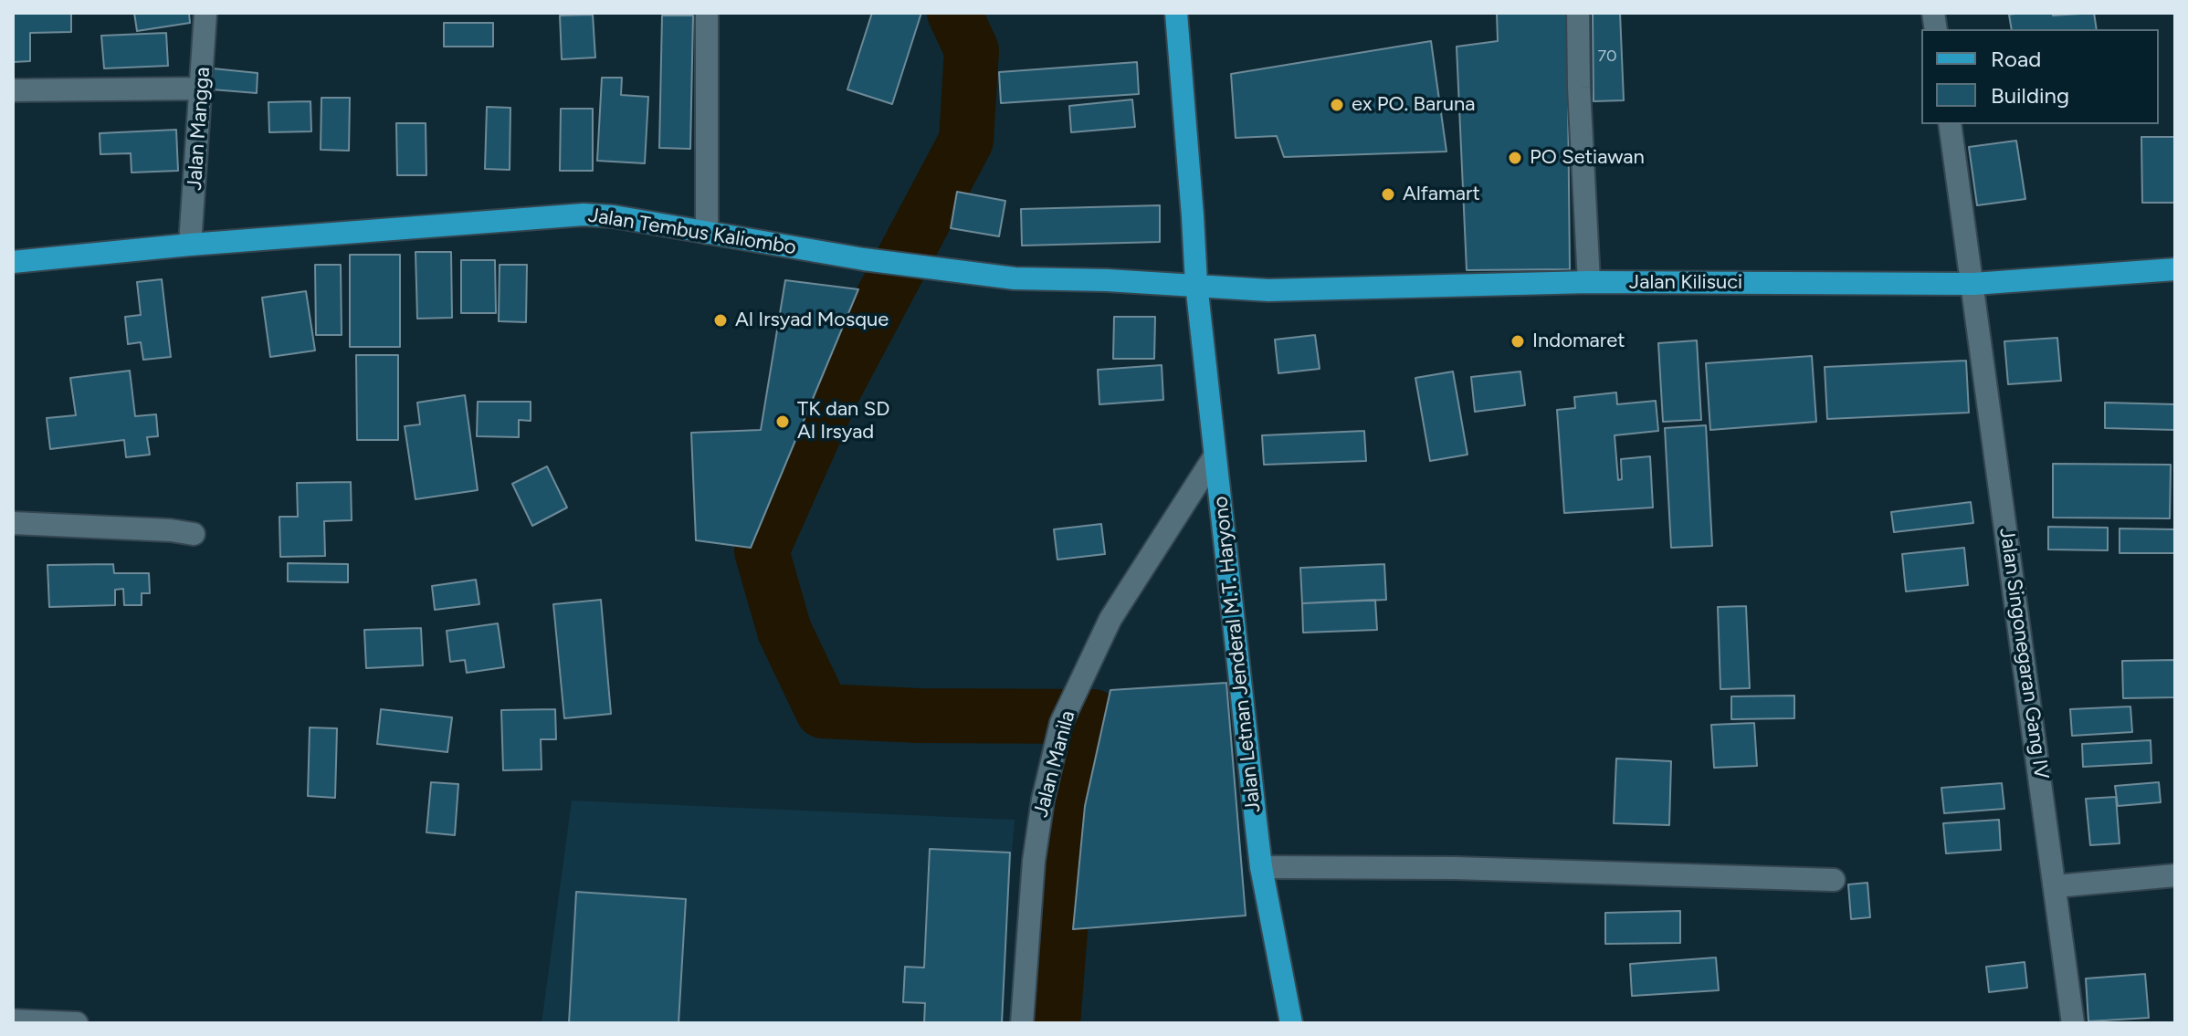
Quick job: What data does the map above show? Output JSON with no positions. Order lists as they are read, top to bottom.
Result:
{
  "streets": {
    "main road": ["Jalan Tembus Kaliombo", "Jalan Kilisuci", "Jalan Letnan Jenderal M.T. Haryono"],
    "street": ["Jalan Mangga", "Jalan Singonegaran Gang IV", "Jalan Manila"]
  },
  "crossings": [
    ["Jalan Mangga", "Jalan Tembus Kaliombo"],
    ["Jalan Tembus Kaliombo", "Jalan Kilisuci"],
    ["Jalan Tembus Kaliombo", "Jalan Letnan Jenderal M.T. Haryono"],
    ["Jalan Kilisuci", "Jalan Singonegaran Gang IV"],
    ["Jalan Kilisuci", "Jalan Letnan Jenderal M.T. Haryono"],
    ["Jalan Letnan Jenderal M.T. Haryono", "Jalan Manila"]
  ],
  "places": [
    "ex PO. Baruna",
    "PO Setiawan",
    "Alfamart",
    "Al Irsyad Mosque",
    "Indomaret",
    "TK dan SD Al Irsyad"
  ],
  "house_numbers": ["70"],
  "legend": ["Road", "Building"]
}
